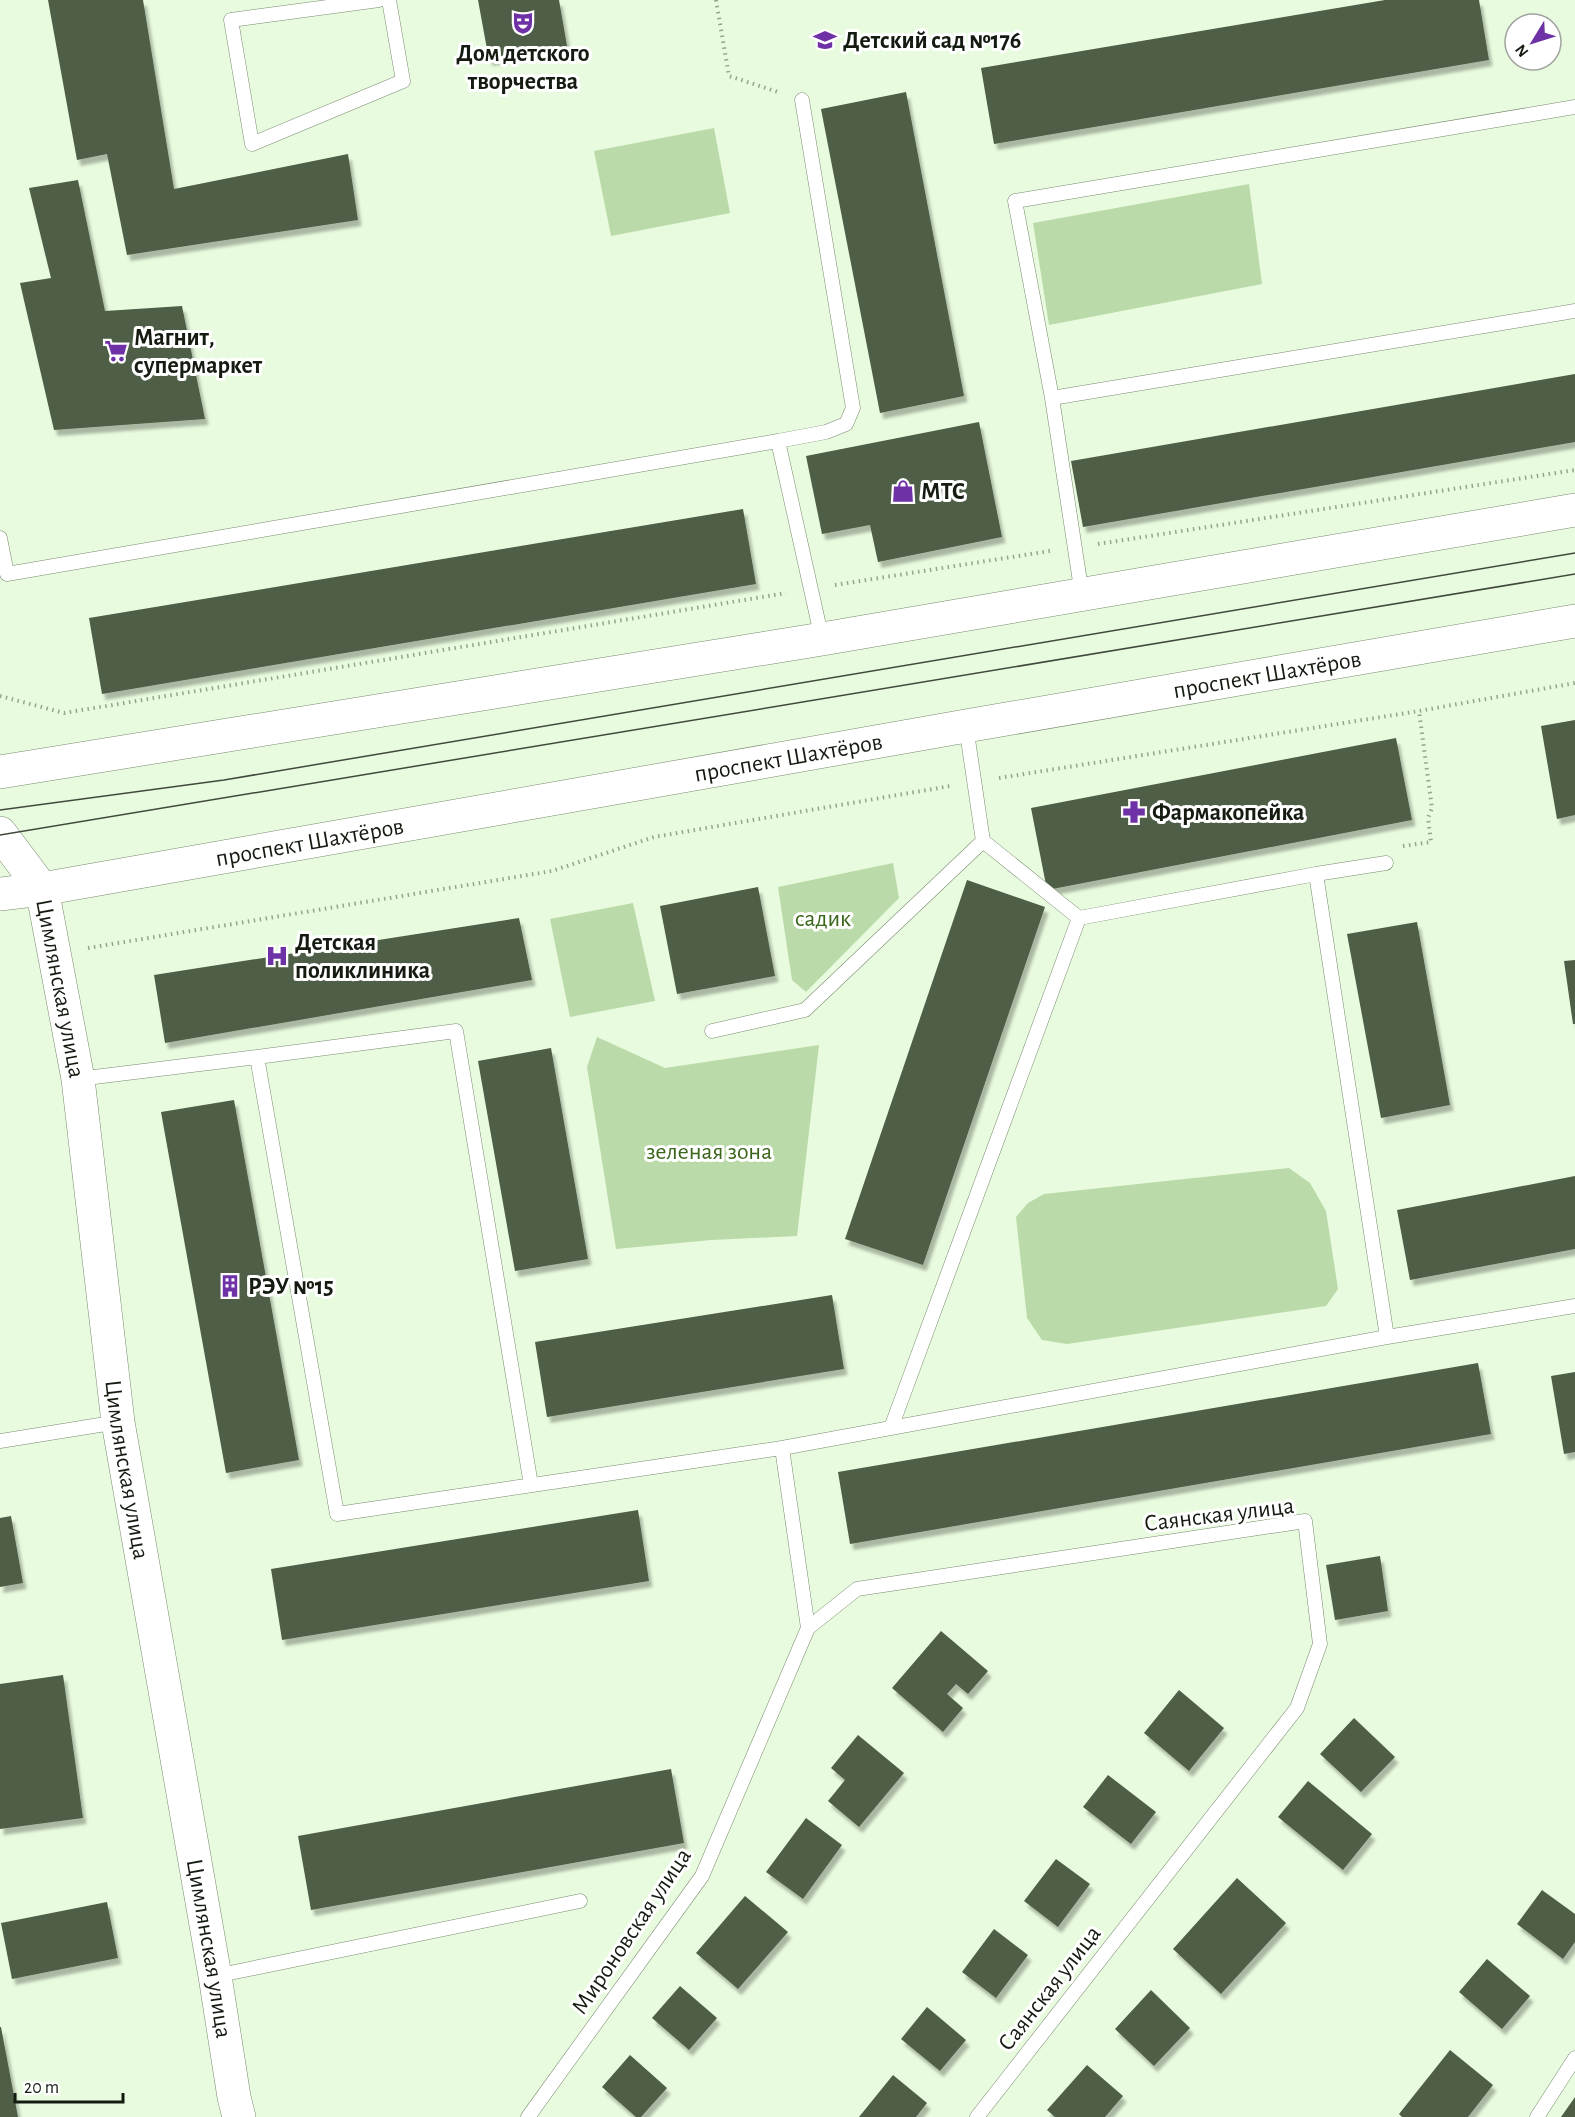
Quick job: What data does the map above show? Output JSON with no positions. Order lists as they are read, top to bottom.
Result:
{
  "streets": {
    "main road": ["проспект Шахтёров", "Цимлянская улица"],
    "lane": ["Саянская улица", "Мироновская улица"]
  },
  "crossings": [
    ["проспект Шахтёров", "Цимлянская улица"],
    ["Саянская улица", "Мироновская улица"]
  ],
  "parks": ["садик", "зеленая зона"],
  "places": {
    "theatre": ["Дом детского творчества"],
    "school or university": ["Детский сад №176"],
    "supermarket": ["Магнит, супермаркет"],
    "shop": ["МТС"],
    "pharmacy": ["Фармакопейка"],
    "hospital": ["Детская поликлиника"],
    "building": ["РЭУ №15"]
  },
  "scale_bar": "20 m",
  "north": "bottom left"
}
